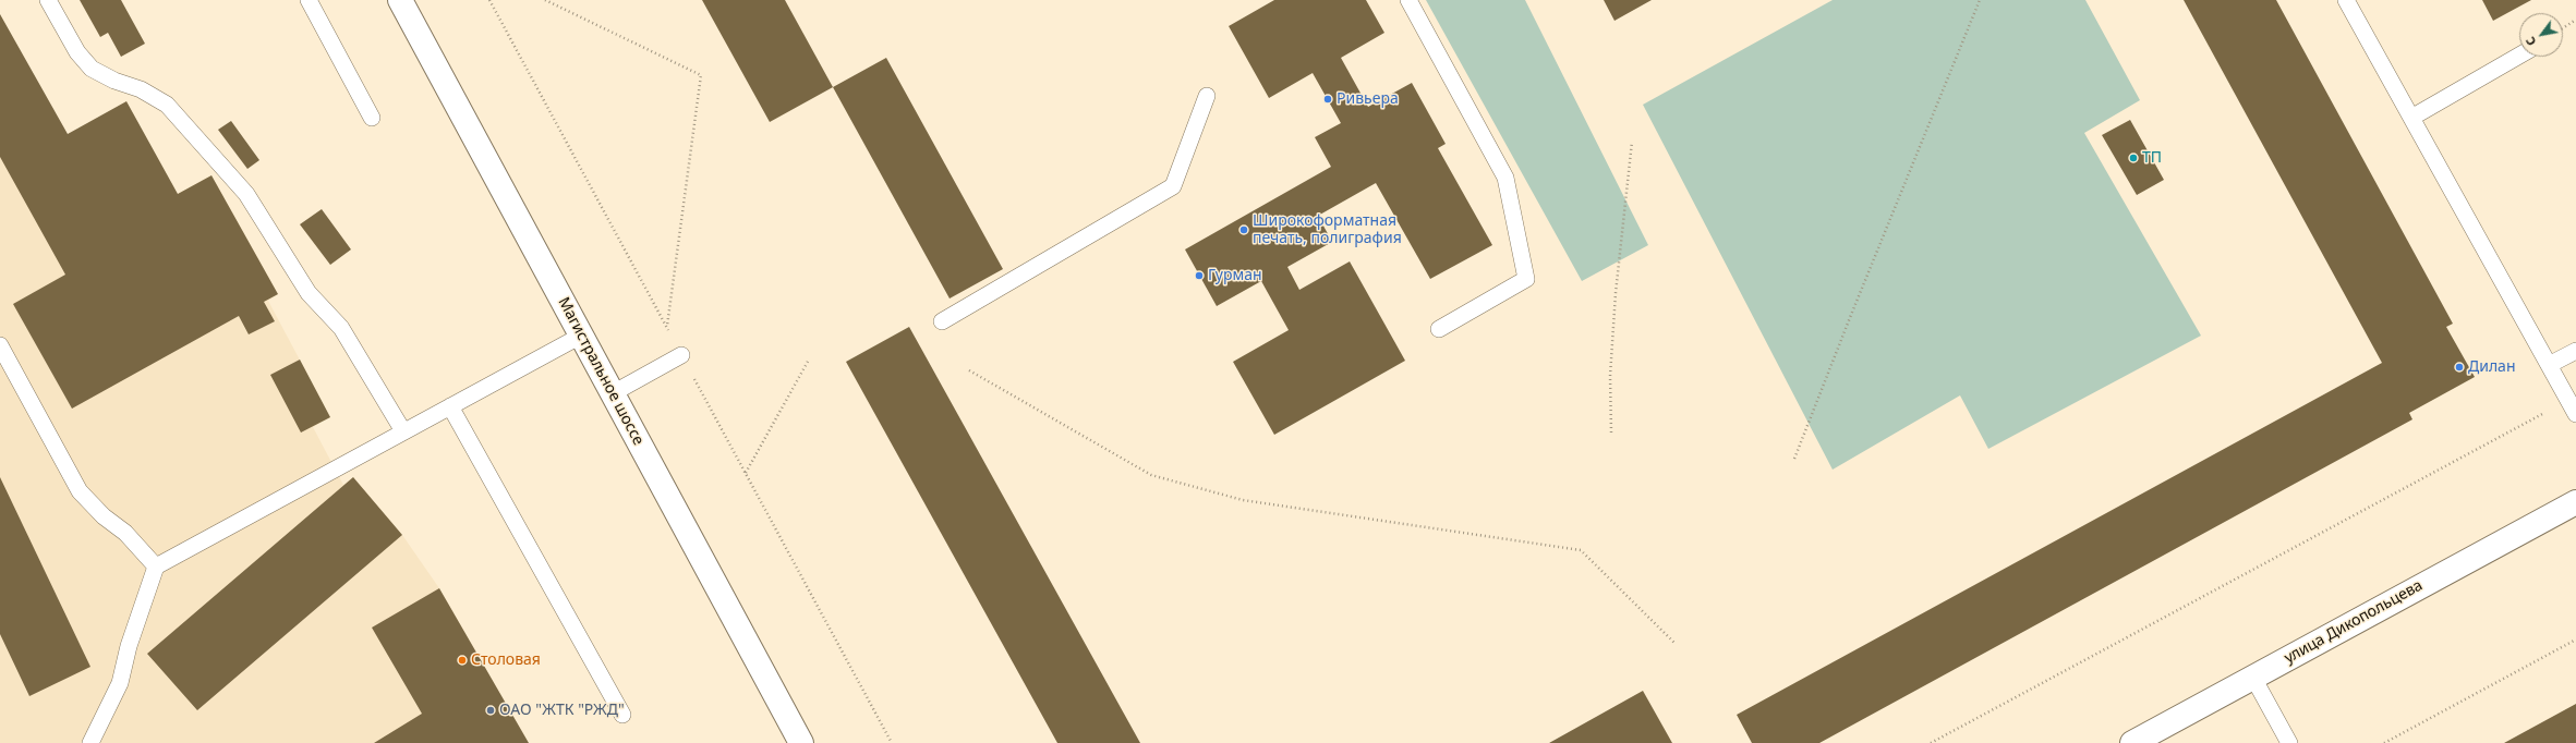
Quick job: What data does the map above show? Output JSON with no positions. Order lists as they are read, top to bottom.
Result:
{
  "streets": {
    "main road": ["Магистральное шоссе", "улица Дикопольцева"]
  },
  "places": [
    "Ривьера",
    "ТП",
    "Широкоформатная печать, полиграфия",
    "Гурман",
    "Дилан",
    "Столовая",
    "ОАО \"ЖТК \"РЖД\""
  ],
  "north": "bottom left"
}
